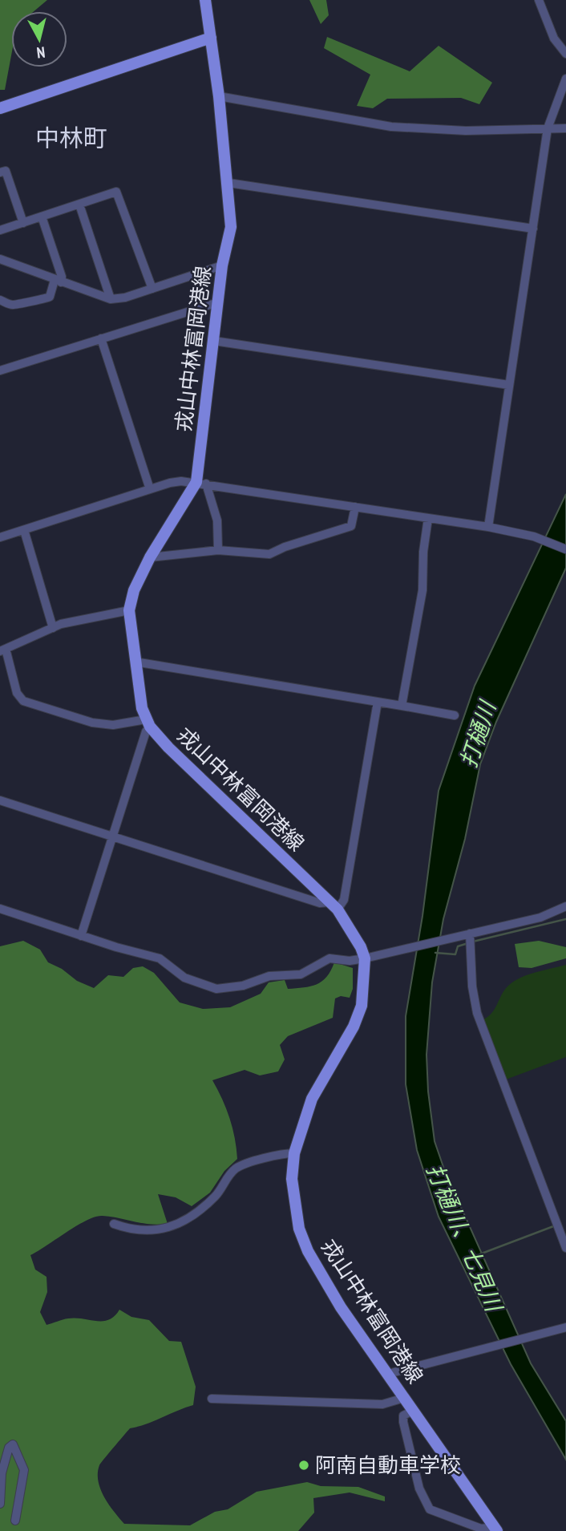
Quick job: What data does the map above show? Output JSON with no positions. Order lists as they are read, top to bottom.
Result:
{
  "streets": {
    "main road": ["戎山中林富岡港線"]
  },
  "districts": ["中林町"],
  "water": ["打樋川", "打樋川、七見川"],
  "places": ["阿南自動車学校"],
  "north": "bottom"
}
